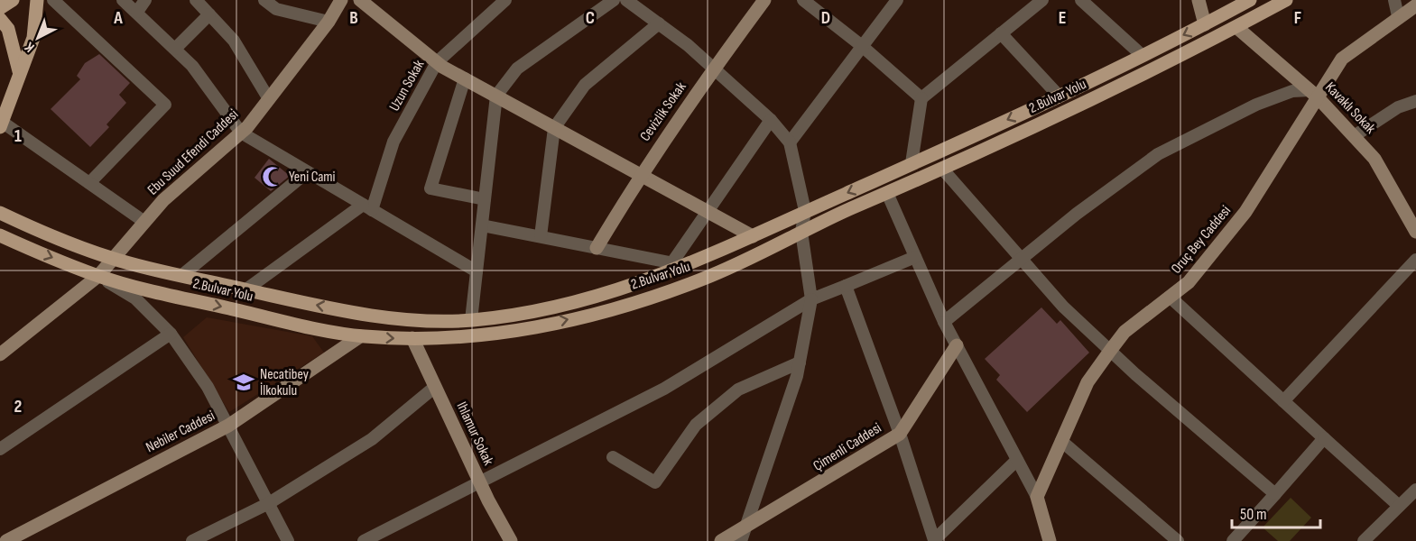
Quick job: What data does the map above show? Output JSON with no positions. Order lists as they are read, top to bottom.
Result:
{
  "streets": {
    "main road": ["2.Bulvar Yolu"],
    "street": [
      "Uzun Sokak",
      "Kavaklı Sokak",
      "Cevizlik Sokak",
      "Ebu Suud Efendi Caddesi",
      "Oruç Bey Caddesi",
      "Nebiler Caddesi",
      "Ihlamur Sokak",
      "Çimenli Caddesi"
    ]
  },
  "crossings": [
    ["2.Bulvar Yolu", "Kavaklı Sokak"],
    ["2.Bulvar Yolu", "Ebu Suud Efendi Caddesi"],
    ["2.Bulvar Yolu", "Nebiler Caddesi"],
    ["2.Bulvar Yolu", "Ihlamur Sokak"],
    ["Kavaklı Sokak", "Oruç Bey Caddesi"]
  ],
  "places": {
    "mosque": ["Yeni Cami"],
    "school or university": ["Necatibey İlkokulu"]
  },
  "scale_bar": "50 m",
  "north": "bottom left",
  "grid": {
    "columns": [
      "A",
      "B",
      "C",
      "D",
      "E",
      "F"
    ],
    "rows": ["1", "2"]
  }
}
